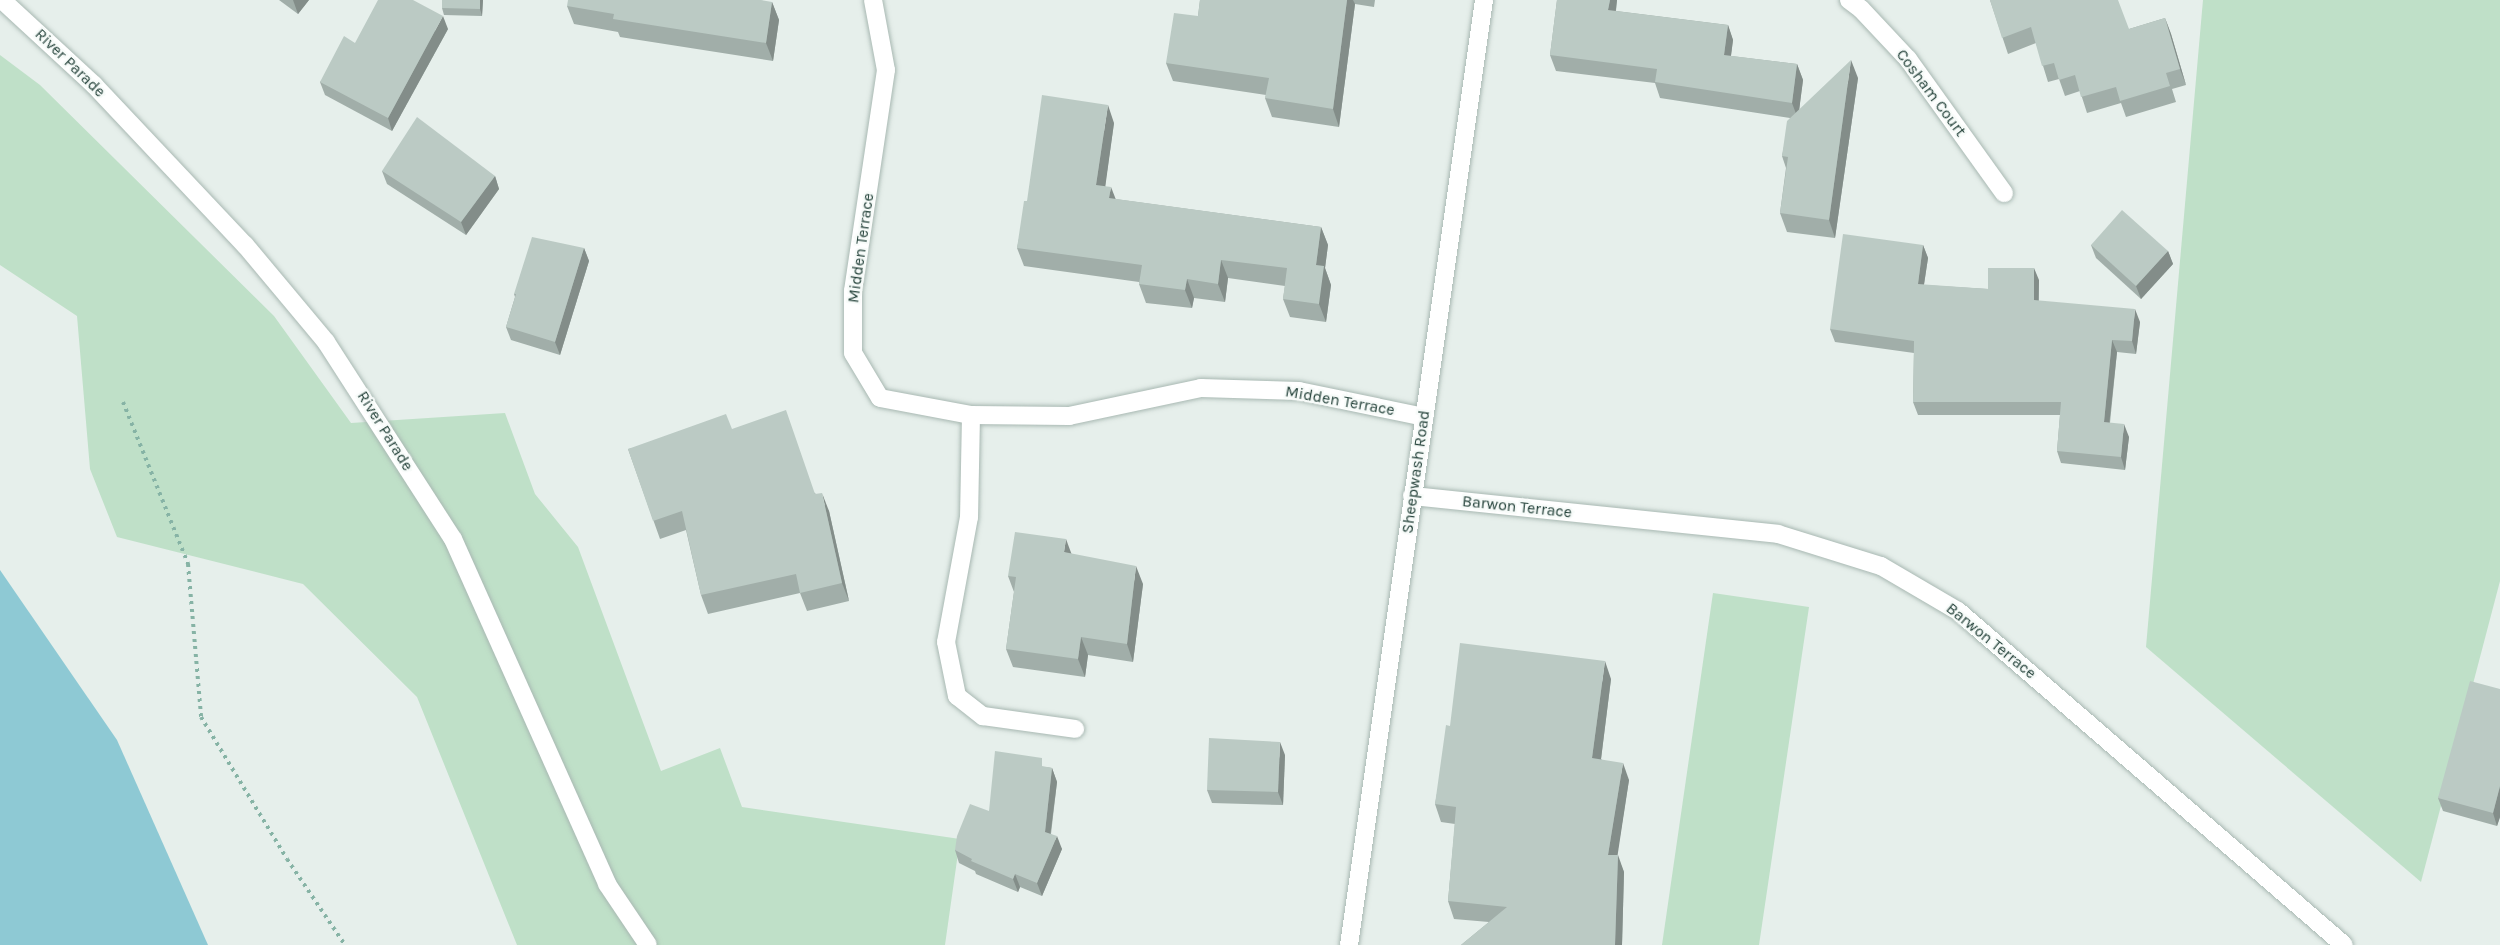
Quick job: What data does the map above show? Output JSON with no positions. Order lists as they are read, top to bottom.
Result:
{
  "streets": {
    "street": [
      "River Parade",
      "Cosham Court",
      "Midden Terrace",
      "Sheepwash Road",
      "Barwon Terrace"
    ]
  },
  "crossings": [
    ["Midden Terrace", "Sheepwash Road"],
    ["Sheepwash Road", "Barwon Terrace"]
  ]
}
